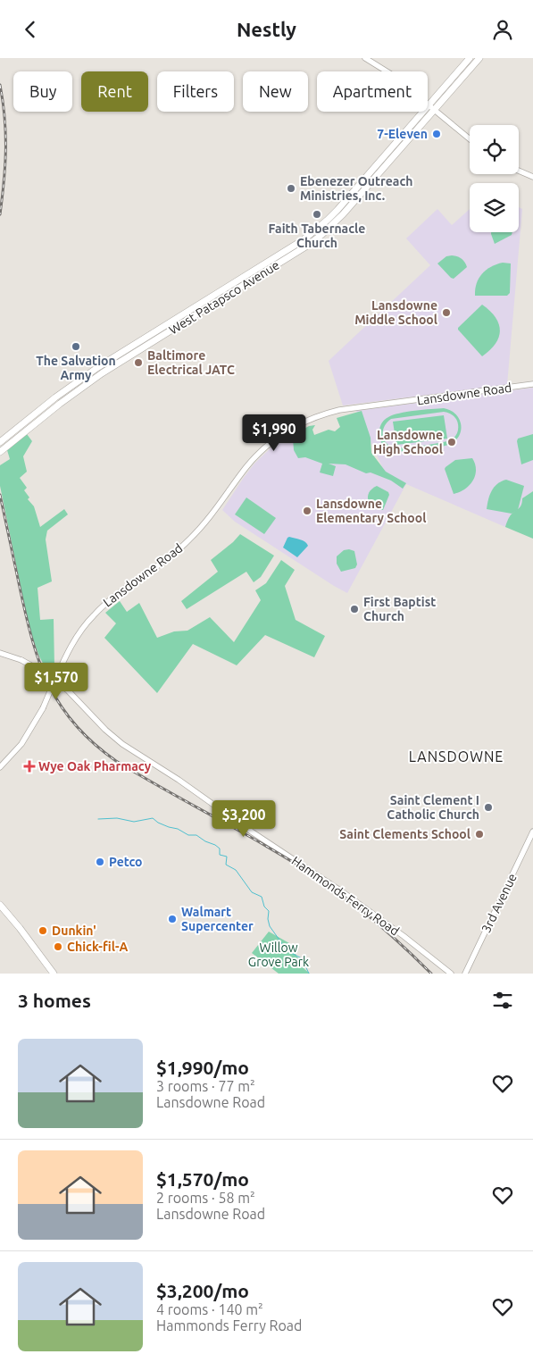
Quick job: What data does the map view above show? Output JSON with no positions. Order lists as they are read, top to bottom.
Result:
{
  "streets": {
    "main road": ["West Patapsco Avenue"],
    "street": ["Lansdowne Road", "Hammonds Ferry Road", "3rd Avenue"]
  },
  "crossings": [
    ["Lansdowne Road", "Hammonds Ferry Road"]
  ],
  "districts": ["LANSDOWNE"],
  "parks": ["Willow Grove Park"],
  "places": {
    "other": [
      "7-Eleven",
      "Ebenezer Outreach Ministries, Inc.",
      "Faith Tabernacle Church",
      "Lansdowne Middle School",
      "The Salvation Army",
      "Baltimore Electrical JATC",
      "Lansdowne High School",
      "Lansdowne Elementary School",
      "First Baptist Church",
      "Saint Clement I Catholic Church",
      "Saint Clements School",
      "Petco",
      "Walmart Supercenter",
      "Dunkin'",
      "Chick-fil-A"
    ],
    "health": ["Wye Oak Pharmacy"]
  },
  "page": {
    "header": "Nestly",
    "chip": [
      "Buy",
      "Rent",
      "Filters",
      "New",
      "Apartment"
    ],
    "price": ["$1,990", "$1,570", "$3,200"],
    "heading": "3 homes",
    "list": [
      {
        "name": "$1,990/mo",
        "note": "3 rooms · 77 m² · Lansdowne Road"
      },
      {
        "name": "$1,570/mo",
        "note": "2 rooms · 58 m² · Lansdowne Road"
      },
      {
        "name": "$3,200/mo",
        "note": "4 rooms · 140 m² · Hammonds Ferry Road"
      }
    ]
  }
}
